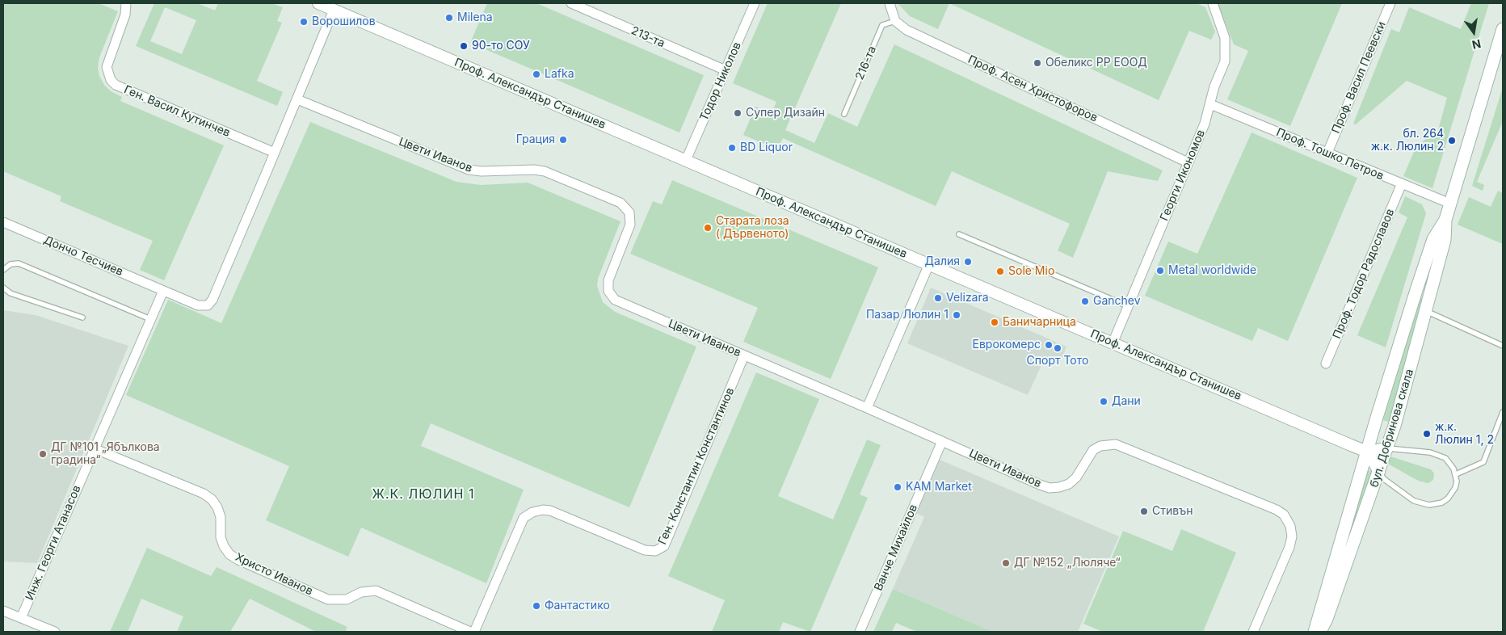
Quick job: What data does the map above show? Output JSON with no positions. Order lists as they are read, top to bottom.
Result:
{
  "streets": {
    "main road": ["бул. Добринова скала"],
    "street": [
      "213-та",
      "Проф. Васил Пеевски",
      "Тодор Николов",
      "Проф. Асен Христофоров",
      "Проф. Александър Станишев",
      "Ген. Васил Кутинчев",
      "Проф. Тошко Петров",
      "Цвети Иванов",
      "Георги Икономов",
      "Дончо Тесчиев",
      "Проф. Тодор Радославов",
      "Ген. Константин Константинов",
      "Инж. Георги Атанасов",
      "Ванче Михайлов",
      "Христо Иванов"
    ],
    "lane": ["216-та"]
  },
  "crossings": [
    ["213-та", "Тодор Николов"],
    ["216-та", "Проф. Асен Христофоров"],
    ["Проф. Васил Пеевски", "Проф. Тошко Петров"],
    ["Тодор Николов", "Проф. Александър Станишев"],
    ["Проф. Асен Христофоров", "Георги Икономов"],
    ["Проф. Александър Станишев", "Георги Икономов"],
    ["Проф. Александър Станишев", "бул. Добринова скала"],
    ["Проф. Тошко Петров", "Георги Икономов"],
    ["Проф. Тошко Петров", "Проф. Тодор Радославов"],
    ["Проф. Тошко Петров", "бул. Добринова скала"],
    ["Цвети Иванов", "Ген. Константин Константинов"],
    ["Цвети Иванов", "Ванче Михайлов"],
    ["Дончо Тесчиев", "Инж. Георги Атанасов"],
    ["Инж. Георги Атанасов", "Христо Иванов"]
  ],
  "districts": ["Ж.К. ЛЮЛИН 1"],
  "places": [
    "Milena",
    "Ворошилов",
    "90-то СОУ",
    "Обеликс РР ЕООД",
    "Lafka",
    "Супер Дизайн",
    "Грация",
    "бл. 264 ж.к. Люлин 2",
    "BD Liquor",
    "Старата лоза ( Дървеното)",
    "Далия",
    "Metal worldwide",
    "Sole Mio",
    "Velizara",
    "Ganchev",
    "Пазар Люлин 1",
    "Баничарница",
    "Еврокомерс",
    "Спорт Тото",
    "Дани",
    "ж.к. Люлин 1, 2",
    "ДГ №101 „Ябълкова градина“",
    "KAM Market",
    "Стивън",
    "ДГ №152 „Люляче“",
    "Фантастико"
  ],
  "north": "bottom"
}
